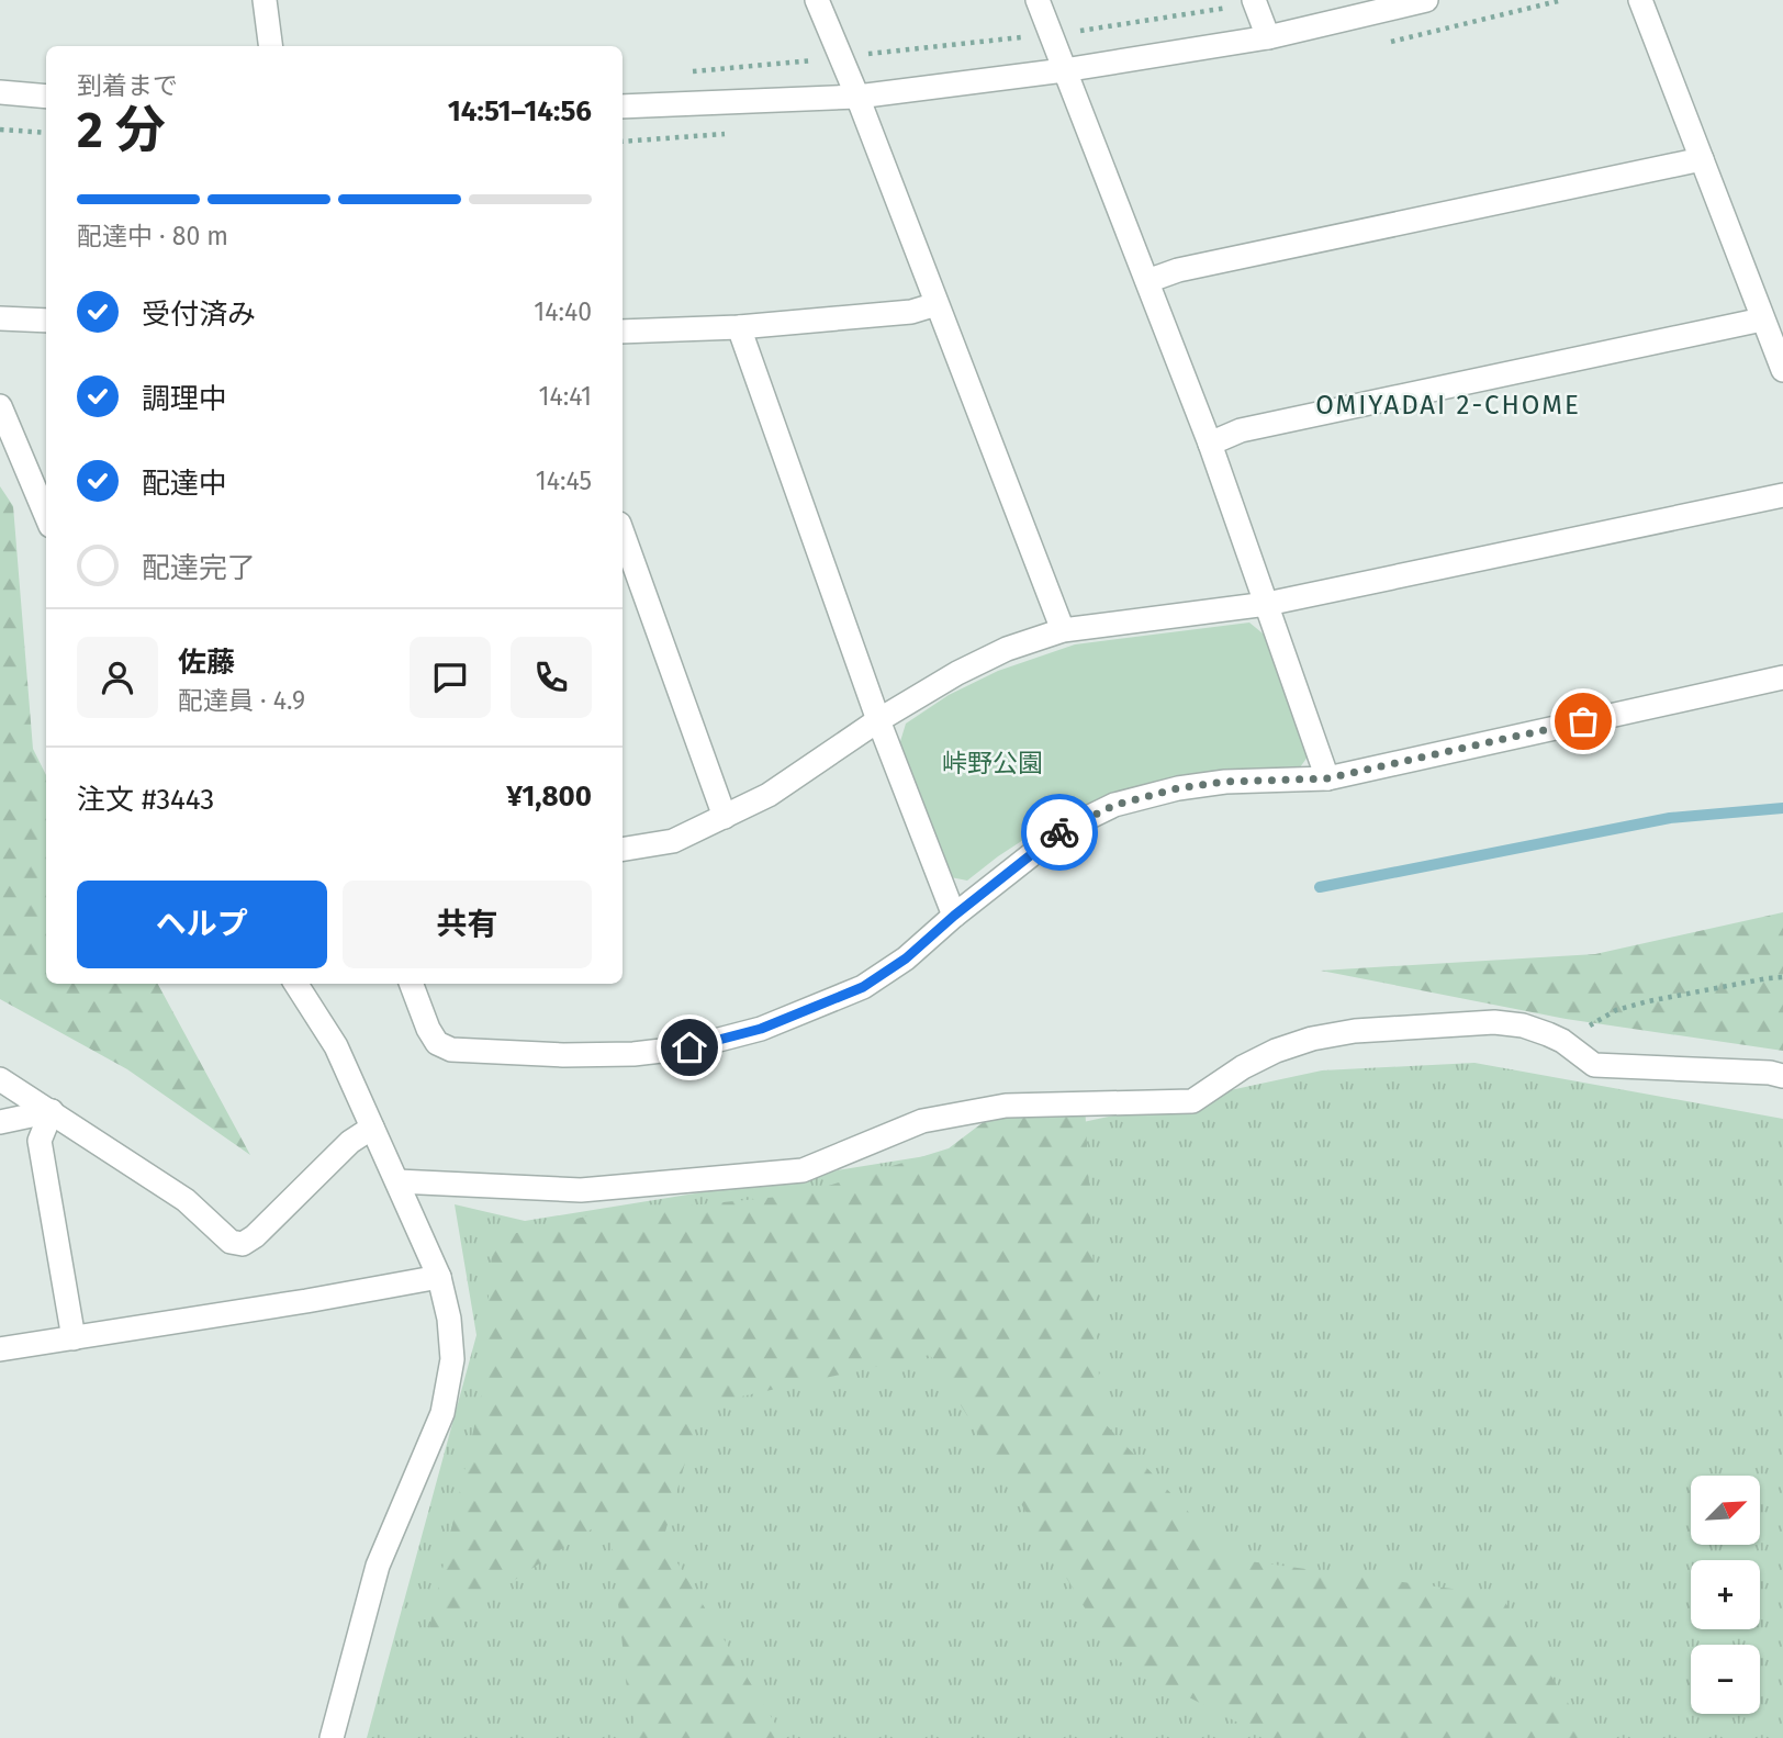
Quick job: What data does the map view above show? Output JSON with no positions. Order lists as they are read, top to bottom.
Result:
{
  "districts": ["OMIYADAI 2-CHOME"],
  "parks": ["峠野公園"],
  "north": "top right",
  "page": {
    "heading": ["2 分", "到着まで", "14:51–14:56"],
    "panel": [
      "佐藤",
      "配達員 · 4.9",
      "注文 #3443",
      "¥1,800"
    ],
    "bar": "配達中 · 80 m",
    "list": [
      ["受付済み", "14:40"],
      ["調理中", "14:41"],
      ["配達中", "14:45"],
      "配達完了"
    ],
    "buttons": ["ヘルプ", "共有"],
    "map_buttons": ["+", "−"]
  }
}
